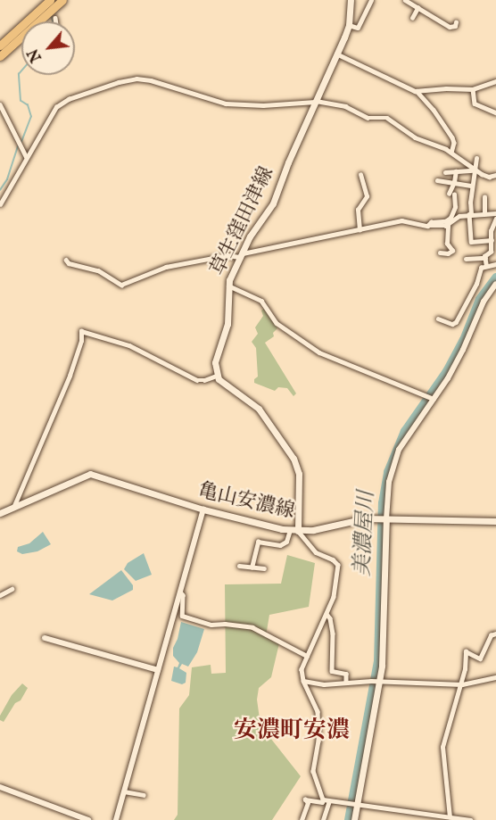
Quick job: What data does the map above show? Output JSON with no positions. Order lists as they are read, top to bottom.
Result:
{
  "streets": {
    "main road": ["草生窪田津線", "亀山安濃線"]
  },
  "districts": ["安濃町安濃"],
  "water": ["美濃屋川"],
  "north": "bottom left"
}
